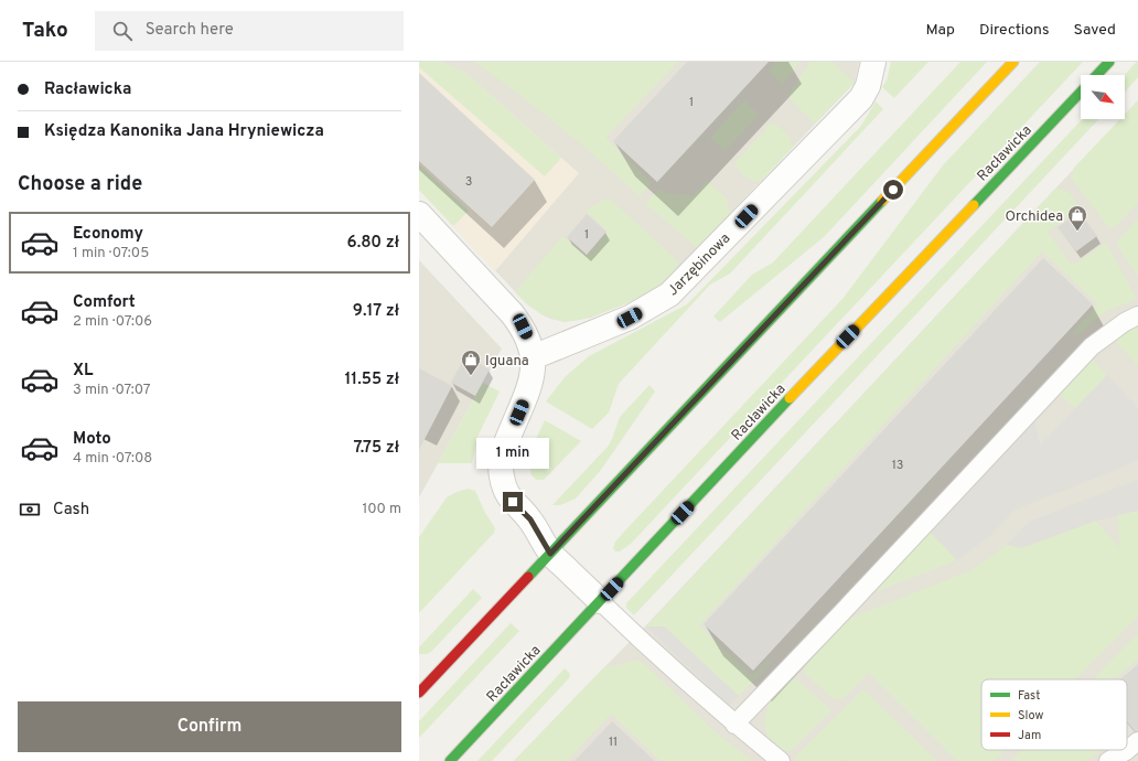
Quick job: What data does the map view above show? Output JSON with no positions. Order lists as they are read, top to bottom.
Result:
{
  "streets": {
    "street": ["Racławicka", "Jarzębinowa"]
  },
  "places": {
    "shop": ["Orchidea", "Iguana"]
  },
  "house_numbers": [
    "1",
    "3",
    "1",
    "13",
    "11"
  ],
  "legend": ["Fast", "Slow", "Jam"],
  "north": "bottom right",
  "page": {
    "header": "Tako",
    "search": "Search here",
    "nav": ["Map", "Directions", "Saved"],
    "banner": ["Racławicka", "Księdza Kanonika Jana Hryniewicza"],
    "heading": "Choose a ride",
    "list": [
      {
        "name": "Economy",
        "note": "1 min · 07:05",
        "value": "6.80 zł"
      },
      {
        "name": "Comfort",
        "note": "2 min · 07:06",
        "value": "9.17 zł"
      },
      {
        "name": "XL",
        "note": "3 min · 07:07",
        "value": "11.55 zł"
      },
      {
        "name": "Moto",
        "note": "4 min · 07:08",
        "value": "7.75 zł"
      }
    ],
    "bubble": "1 min",
    "pay": ["Cash", "100 m"],
    "buttons": "Confirm"
  }
}
